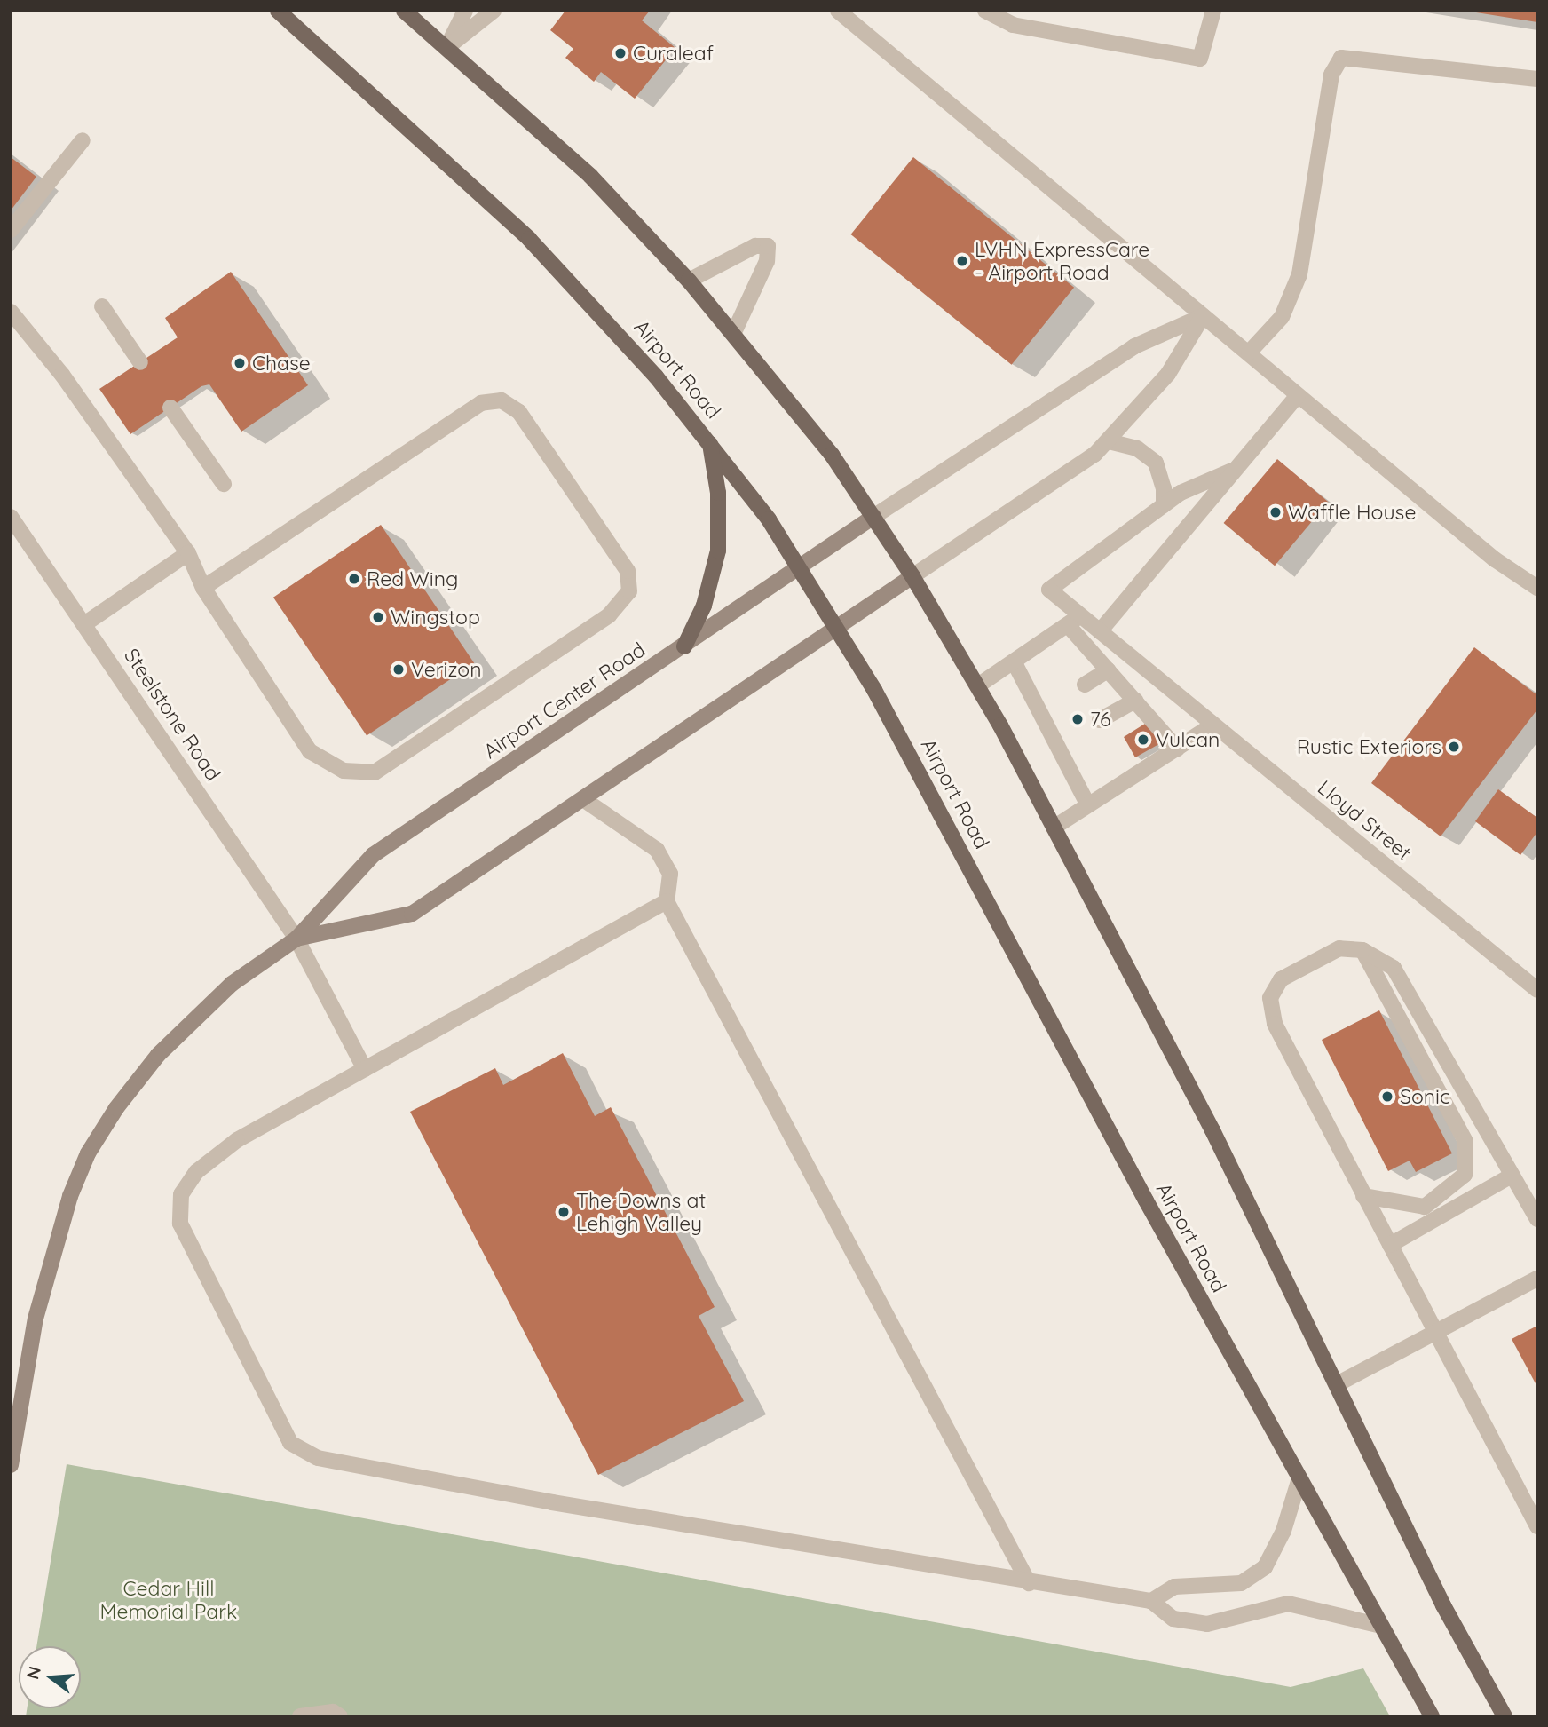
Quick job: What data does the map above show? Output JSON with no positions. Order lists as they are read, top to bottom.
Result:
{
  "streets": {
    "main road": ["Airport Road"],
    "street": ["Airport Center Road", "Steelstone Road", "Lloyd Street"]
  },
  "crossings": [
    ["Airport Road", "Airport Center Road"],
    ["Airport Center Road", "Steelstone Road"]
  ],
  "parks": ["Cedar Hill Memorial Park"],
  "places": [
    "Curaleaf",
    "LVHN ExpressCare - Airport Road",
    "Chase",
    "Waffle House",
    "Red Wing",
    "Wingstop",
    "Verizon",
    "76",
    "Vulcan",
    "Rustic Exteriors",
    "Sonic",
    "The Downs at Lehigh Valley"
  ],
  "north": "left"
}
